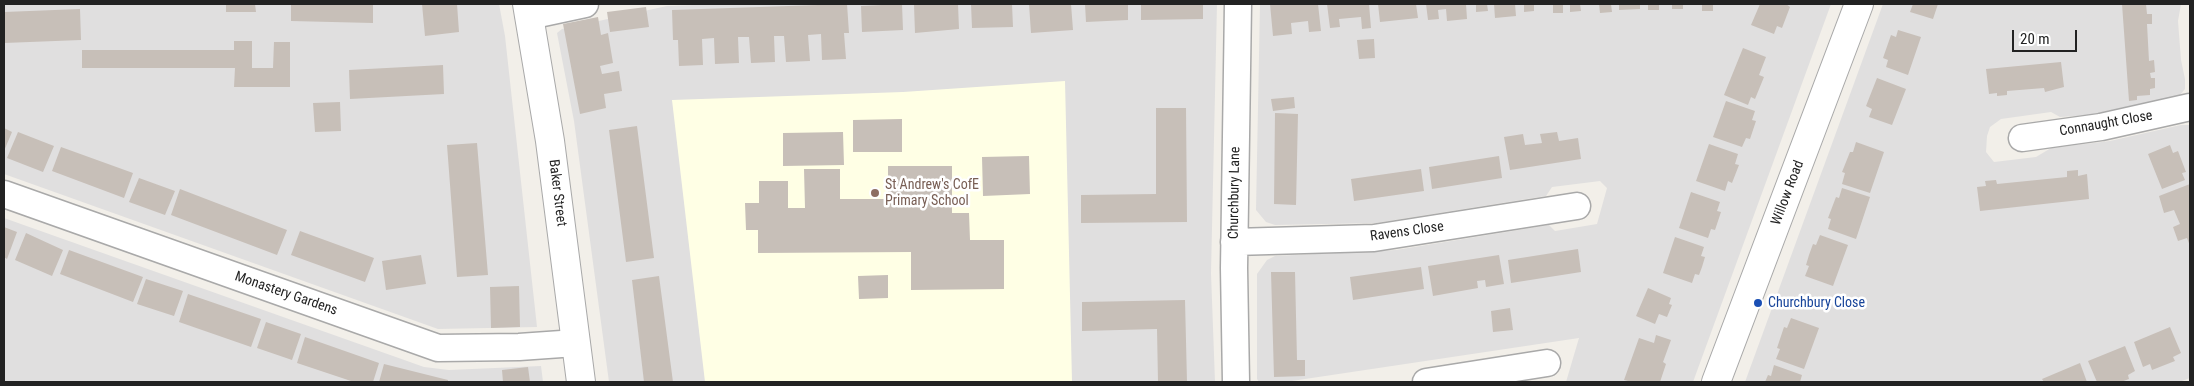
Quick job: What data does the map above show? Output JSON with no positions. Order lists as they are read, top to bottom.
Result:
{
  "streets": {
    "street": [
      "Connaught Close",
      "Baker Street",
      "Churchbury Lane",
      "Willow Road",
      "Ravens Close",
      "Monastery Gardens"
    ]
  },
  "crossings": [
    ["Baker Street", "Monastery Gardens"],
    ["Churchbury Lane", "Ravens Close"]
  ],
  "places": ["St Andrew's CofE Primary School", "Churchbury Close"],
  "scale_bar": "20 m"
}
